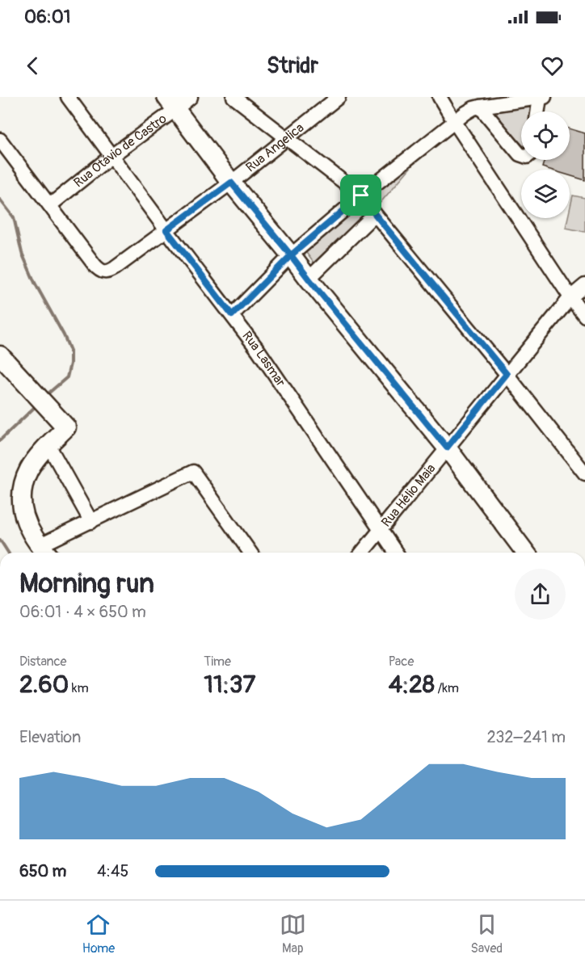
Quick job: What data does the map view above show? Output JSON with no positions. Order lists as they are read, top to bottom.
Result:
{
  "streets": {
    "street": [
      "Rua Angelica",
      "Rua Otávio de Castro",
      "Rua Lasmar",
      "Rua Hélio Maia"
    ]
  },
  "crossings": [
    ["Rua Angelica", "Rua Otávio de Castro"],
    ["Rua Angelica", "Rua Lasmar"],
    ["Rua Otávio de Castro", "Rua Lasmar"],
    ["Rua Lasmar", "Rua Hélio Maia"]
  ],
  "page": {
    "status": "06:01",
    "header": "Stridr",
    "heading": ["Morning run", "06:01 · 4 × 650 m"],
    "stats": [
      ["Distance", "2.60 km"],
      ["Time", "11:37"],
      ["Pace", "4:28 /km"]
    ],
    "chart": ["Elevation", "232–241 m"],
    "list": [
      {
        "name": "650 m",
        "note": "4:45"
      }
    ],
    "tabs": ["Home", "Map", "Saved"]
  }
}
